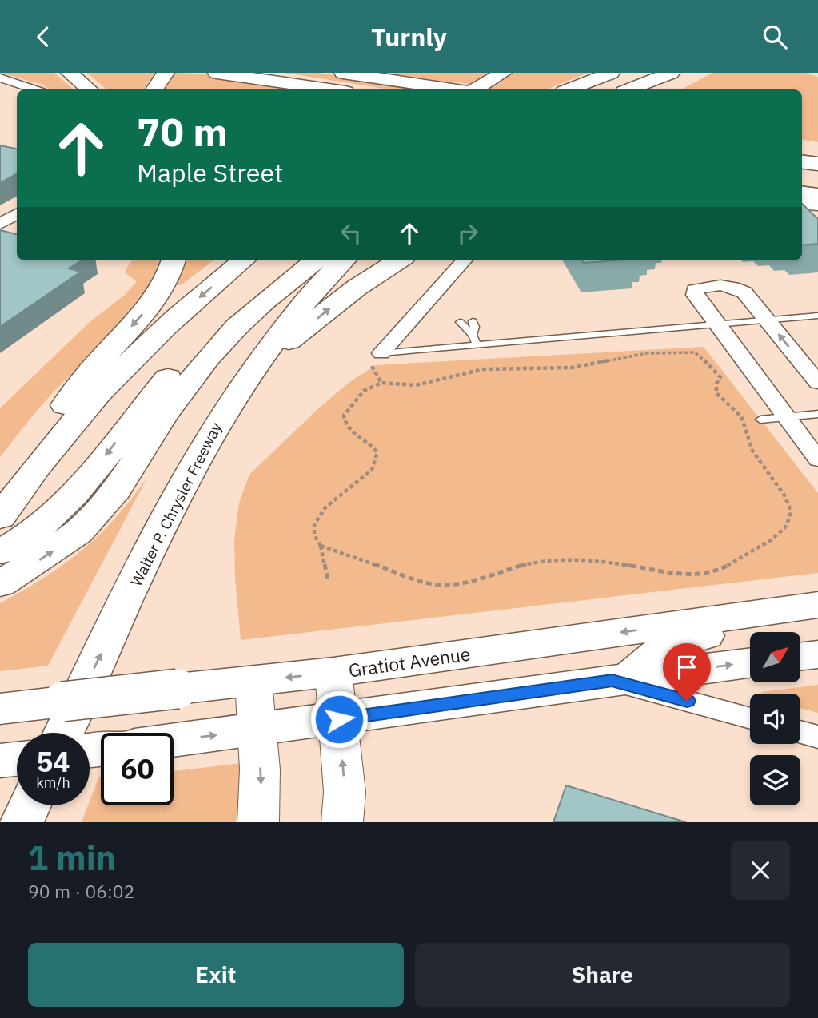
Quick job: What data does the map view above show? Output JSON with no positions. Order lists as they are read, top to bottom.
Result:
{
  "streets": {
    "main road": ["Walter P. Chrysler Freeway", "Gratiot Avenue"]
  },
  "north": "top right",
  "page": {
    "header": "Turnly",
    "turn": ["70 m", "Maple Street"],
    "speed": "54 km/h",
    "limit": "60",
    "heading": ["1 min", "90 m · 06:02"],
    "buttons": ["Exit", "Share"]
  }
}
